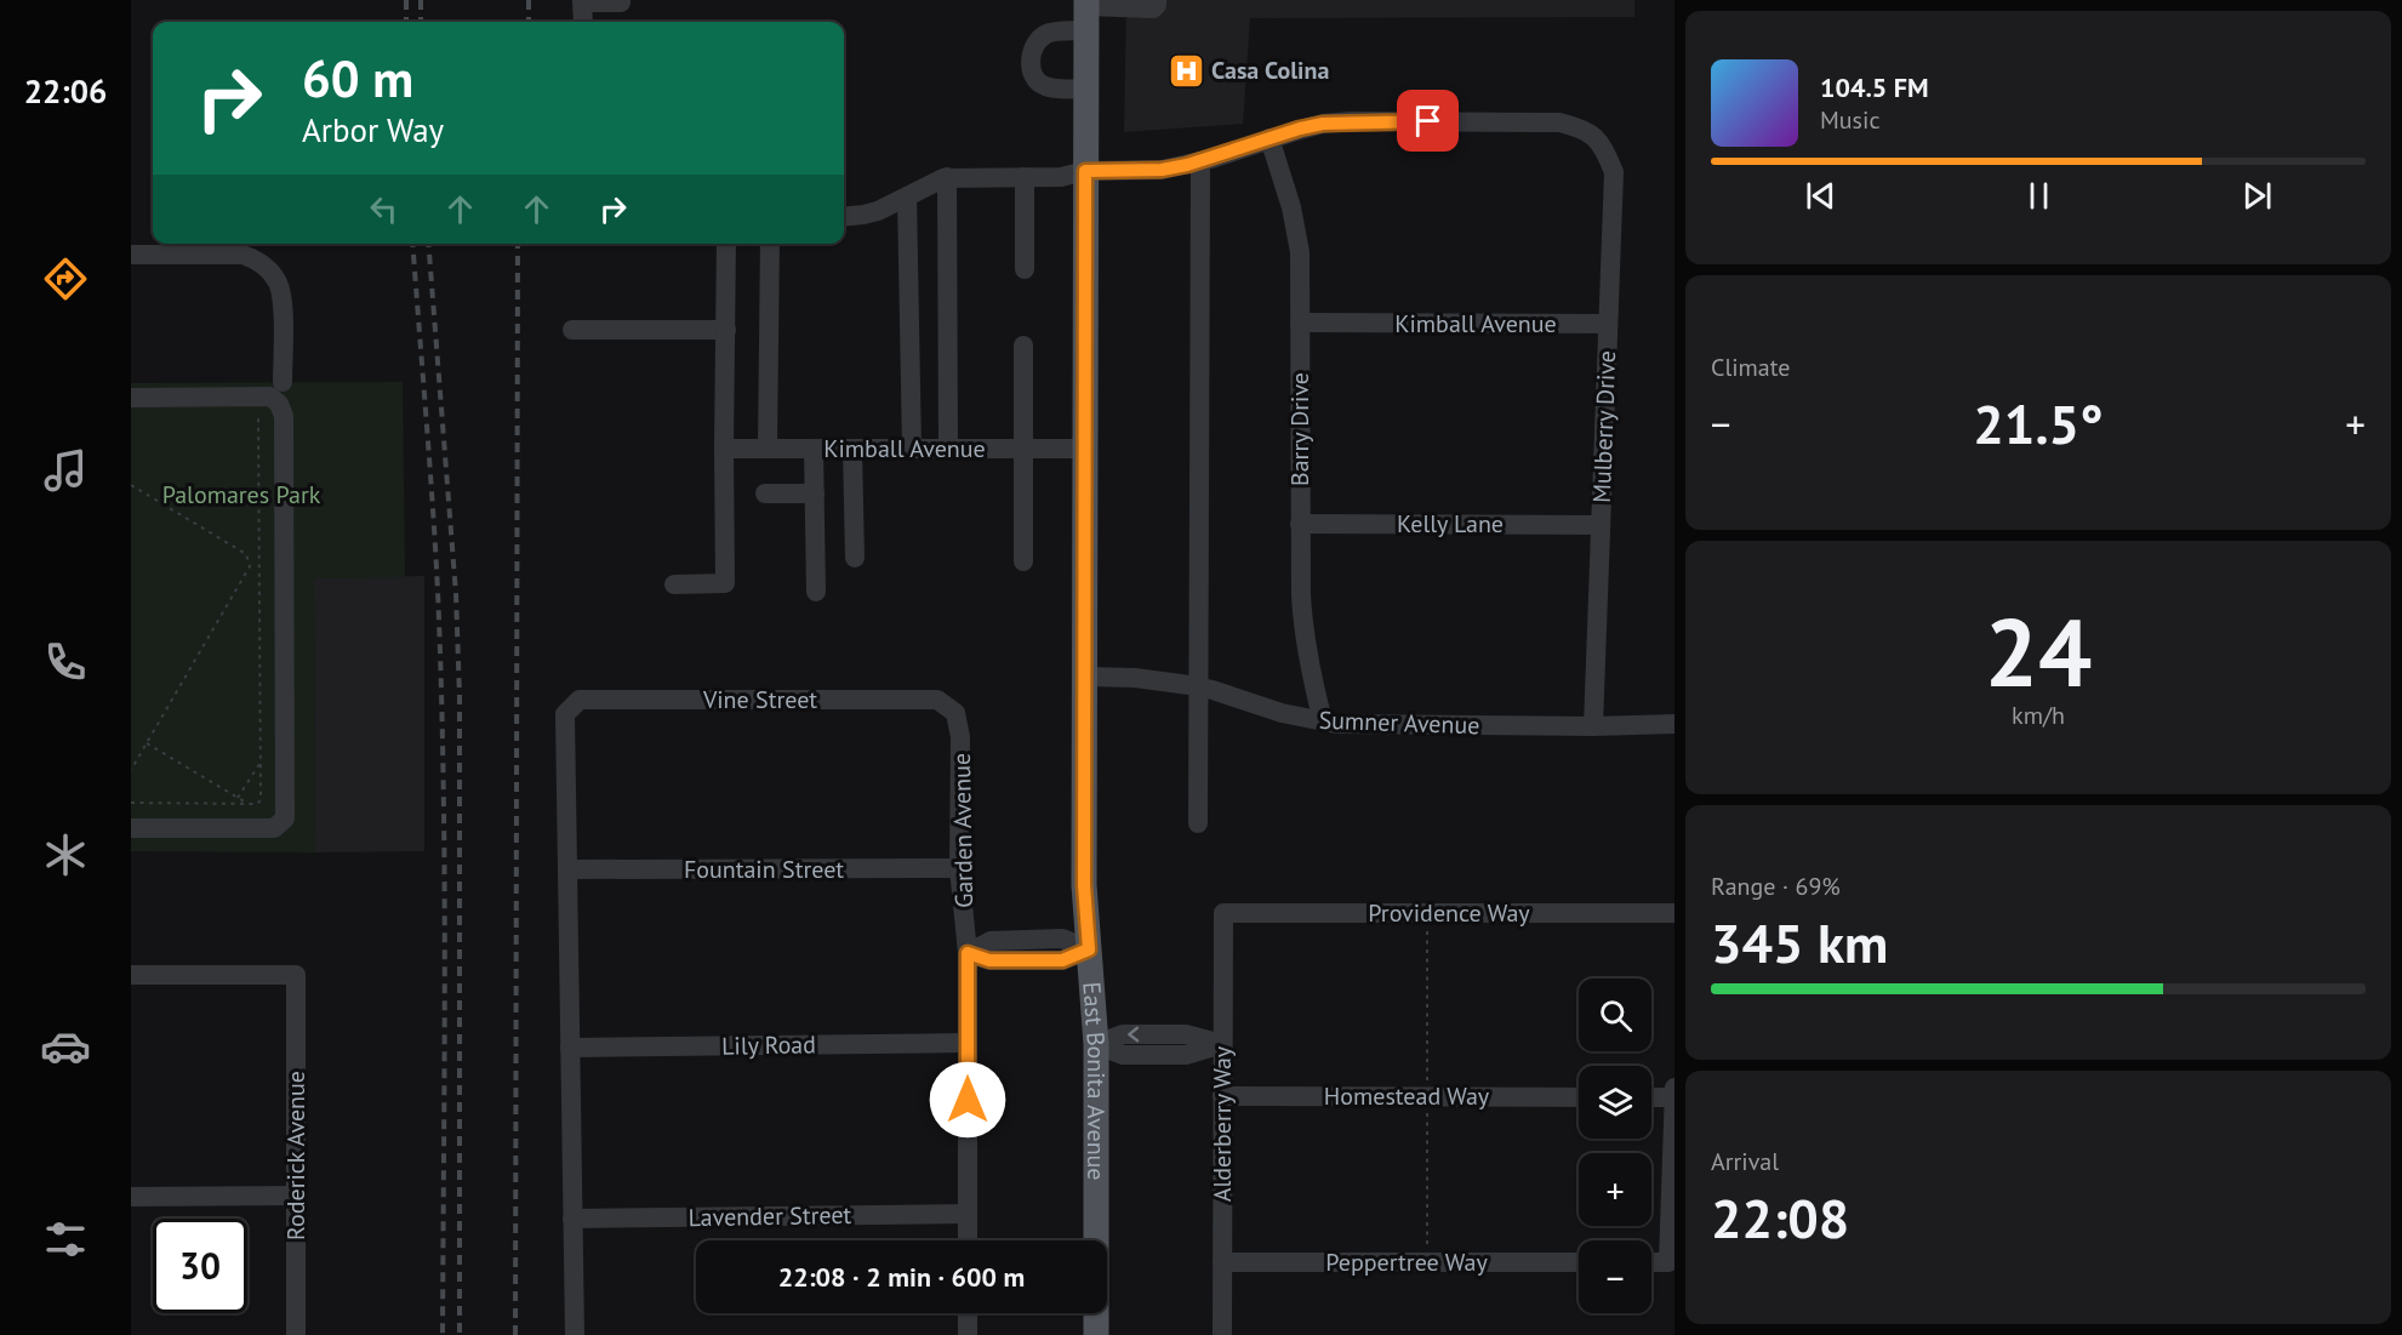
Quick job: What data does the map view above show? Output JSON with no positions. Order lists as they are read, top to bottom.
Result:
{
  "streets": {
    "main road": ["East Bonita Avenue"],
    "street": [
      "Kimball Avenue",
      "Mulberry Drive",
      "Barry Drive",
      "Kelly Lane",
      "Vine Street",
      "Sumner Avenue",
      "Garden Avenue",
      "Fountain Street",
      "Providence Way",
      "Lily Road",
      "Homestead Way",
      "Alderberry Way",
      "Roderick Avenue",
      "Lavender Street",
      "Peppertree Way"
    ]
  },
  "crossings": [
    ["Kimball Avenue", "Mulberry Drive"],
    ["Kimball Avenue", "Barry Drive"],
    ["Kimball Avenue", "East Bonita Avenue"],
    ["Mulberry Drive", "Barry Drive"],
    ["Mulberry Drive", "Kelly Lane"],
    ["Mulberry Drive", "Sumner Avenue"],
    ["Barry Drive", "Kelly Lane"],
    ["Barry Drive", "Sumner Avenue"],
    ["Vine Street", "Garden Avenue"],
    ["Vine Street", "Fountain Street"],
    ["Sumner Avenue", "East Bonita Avenue"],
    ["Garden Avenue", "Fountain Street"],
    ["Garden Avenue", "Lily Road"],
    ["Garden Avenue", "Lavender Street"],
    ["Providence Way", "Alderberry Way"],
    ["Homestead Way", "Alderberry Way"],
    ["Alderberry Way", "Peppertree Way"]
  ],
  "parks": ["Palomares Park"],
  "places": {
    "hospital": ["Casa Colina"]
  },
  "page": {
    "tabs": "22:06",
    "turn": ["60 m", "Arbor Way"],
    "song": ["104.5 FM", "Music"],
    "tile": [
      "Climate",
      ["24", "km/h"],
      ["Range · 69%", "345 km"],
      ["Arrival", "22:08"]
    ],
    "heat": ["−", "21.5°", "+"],
    "map_buttons": ["+", "−"],
    "limit": "30",
    "trip": "22:08 · 2 min · 600 m"
  }
}
